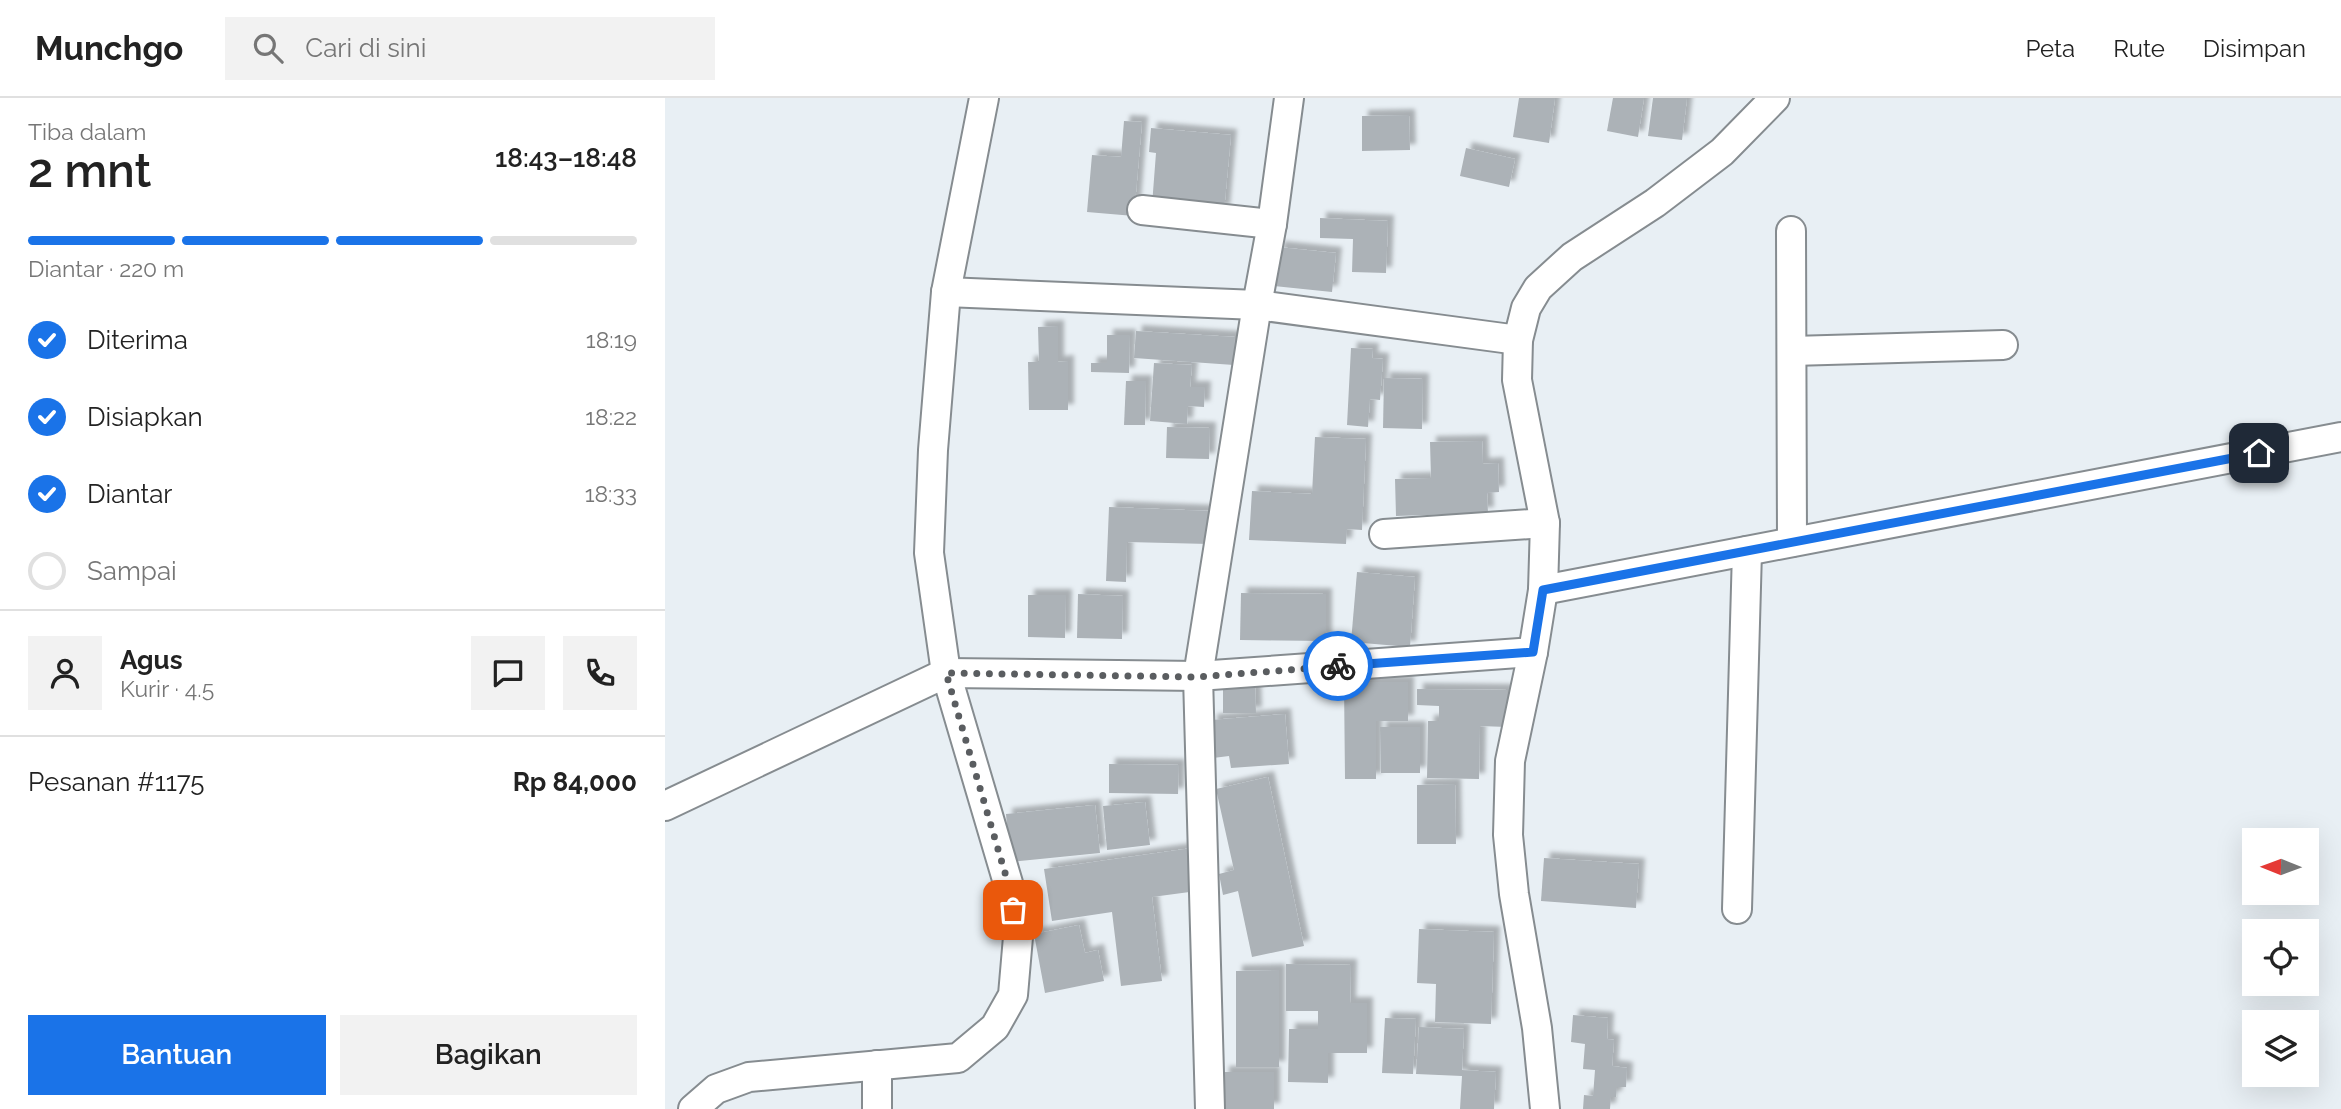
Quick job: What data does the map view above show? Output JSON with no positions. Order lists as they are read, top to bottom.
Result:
{
  "north": "left",
  "page": {
    "header": "Munchgo",
    "search": "Cari di sini",
    "nav": ["Peta", "Rute", "Disimpan"],
    "heading": ["2 mnt", "Tiba dalam", "18:43–18:48"],
    "panel": [
      "Agus",
      "Kurir · 4.5",
      "Pesanan #1175",
      "Rp 84,000"
    ],
    "bar": "Diantar · 220 m",
    "list": [
      ["Diterima", "18:19"],
      ["Disiapkan", "18:22"],
      ["Diantar", "18:33"],
      "Sampai"
    ],
    "buttons": ["Bantuan", "Bagikan"]
  }
}
